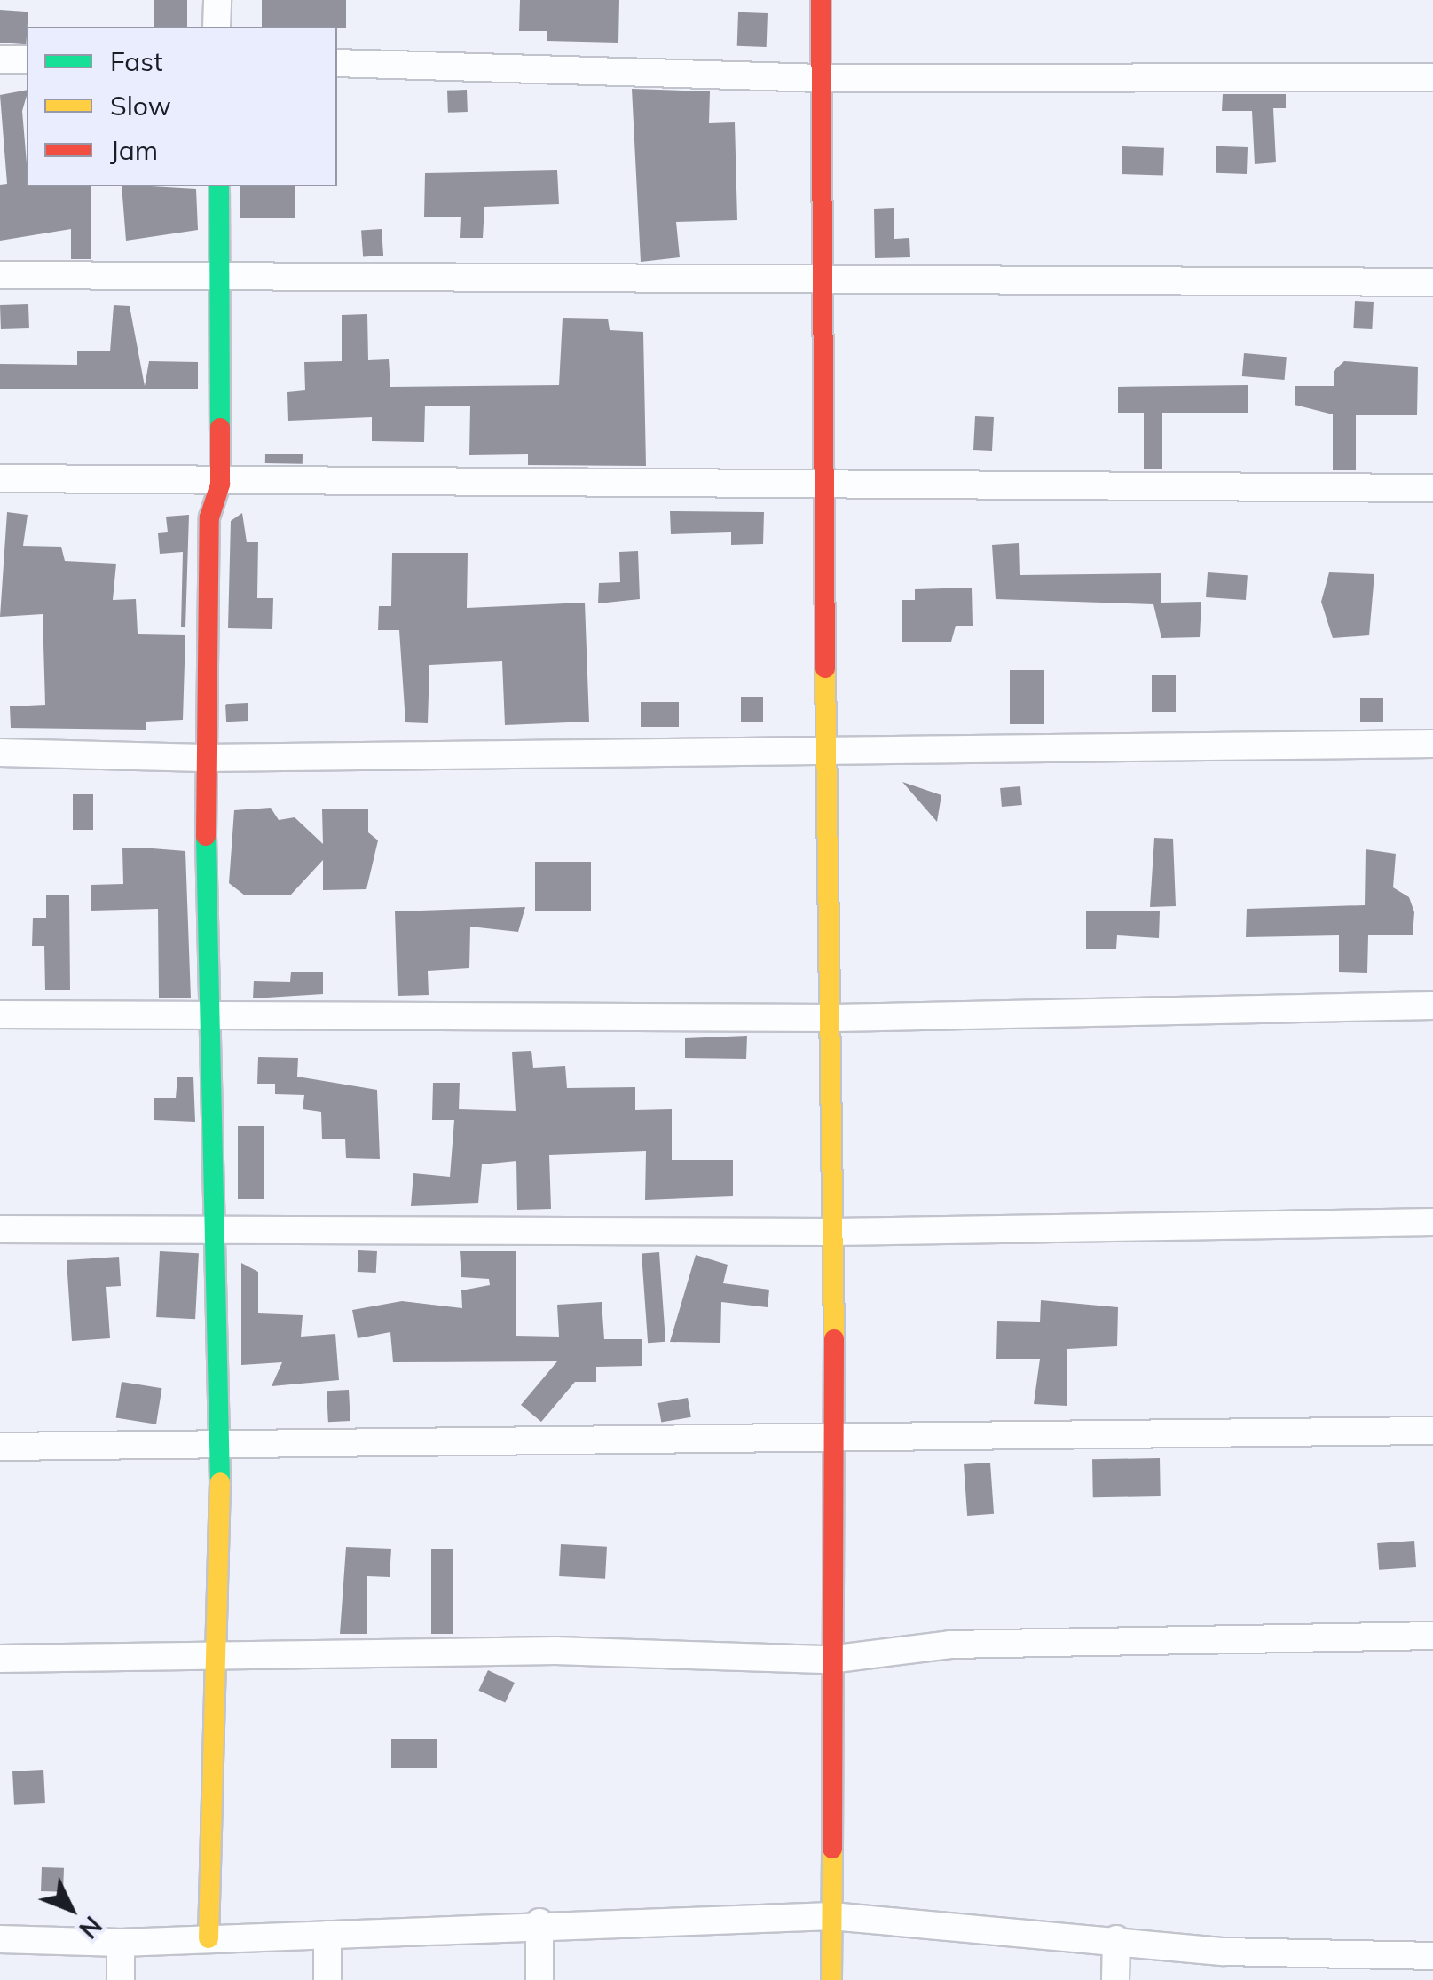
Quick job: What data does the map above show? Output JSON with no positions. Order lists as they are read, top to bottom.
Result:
{
  "legend": ["Fast", "Slow", "Jam"],
  "north": "bottom right"
}
